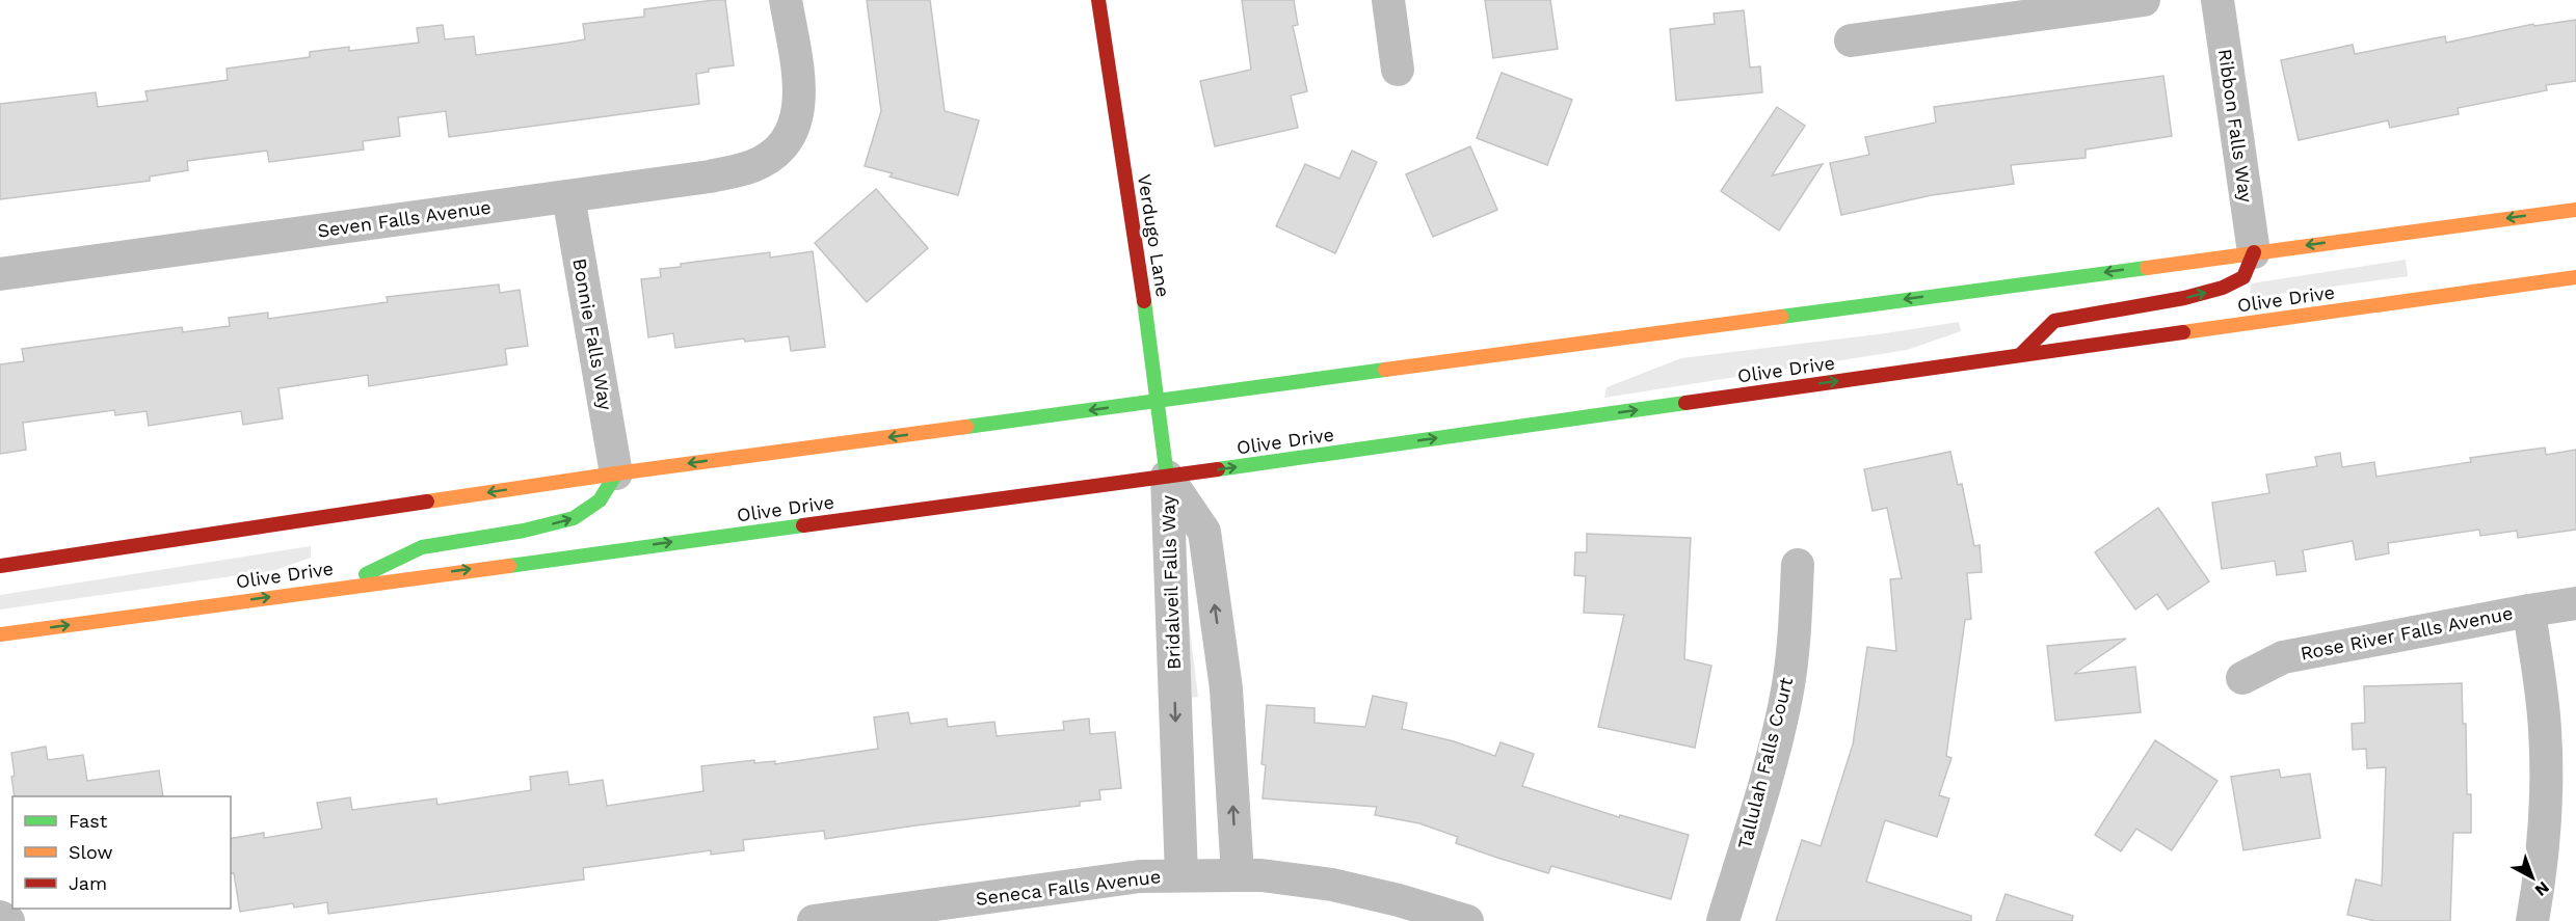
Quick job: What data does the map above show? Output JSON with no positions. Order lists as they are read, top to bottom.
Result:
{
  "streets": {
    "main road": ["Verdugo Lane", "Olive Drive"],
    "street": [
      "Ribbon Falls Way",
      "Seven Falls Avenue",
      "Bonnie Falls Way",
      "Bridalveil Falls Way",
      "Rose River Falls Avenue",
      "Tallulah Falls Court",
      "Seneca Falls Avenue"
    ]
  },
  "crossings": [
    ["Seven Falls Avenue", "Bonnie Falls Way"],
    ["Verdugo Lane", "Olive Drive"],
    ["Verdugo Lane", "Bridalveil Falls Way"],
    ["Olive Drive", "Bridalveil Falls Way"],
    ["Bridalveil Falls Way", "Seneca Falls Avenue"]
  ],
  "legend": ["Fast", "Slow", "Jam"],
  "north": "bottom right"
}
